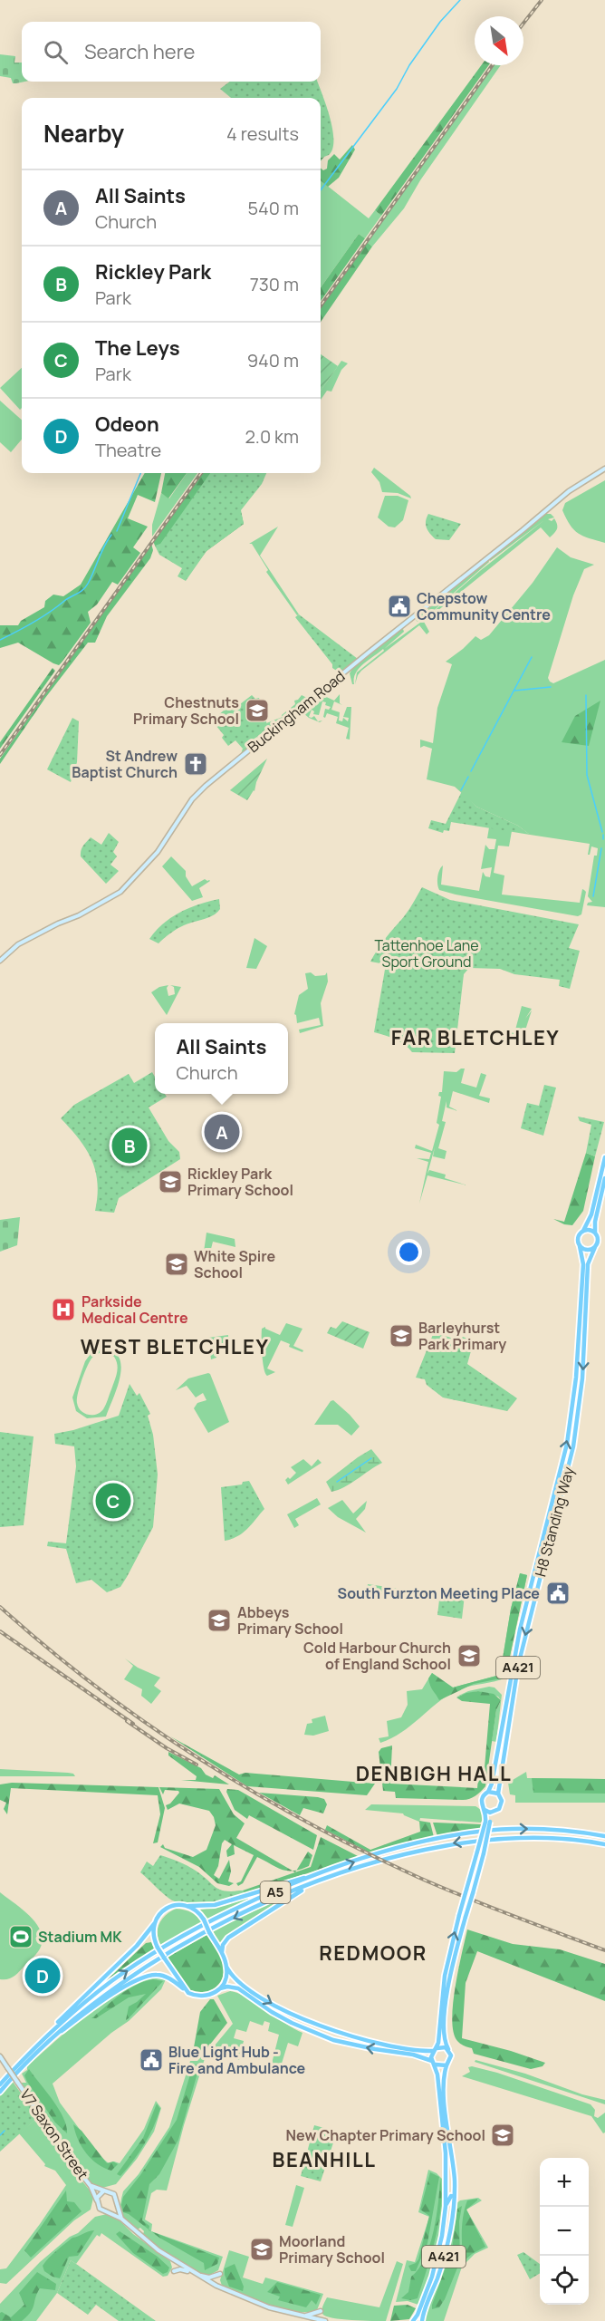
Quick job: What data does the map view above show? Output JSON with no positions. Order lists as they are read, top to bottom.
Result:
{
  "streets": {
    "highway": ["H8 Standing Way", "A421", "A5"],
    "main road": ["Buckingham Road", "V7 Saxon Street"]
  },
  "crossings": [
    ["H8 Standing Way", "A421"]
  ],
  "districts": [
    "FAR BLETCHLEY",
    "WEST BLETCHLEY",
    "DENBIGH HALL",
    "REDMOOR",
    "BEANHILL"
  ],
  "parks": ["Tattenhoe Lane Sport Ground"],
  "places": {
    "public building": ["Chepstow Community Centre", "South Furzton Meeting Place", "Blue Light Hub - Fire and Ambulance"],
    "school or university": [
      "Chestnuts Primary School",
      "Rickley Park Primary School",
      "White Spire School",
      "Barleyhurst Park Primary",
      "Abbeys Primary School",
      "Cold Harbour Church of England School",
      "New Chapter Primary School",
      "Moorland Primary School"
    ],
    "church": ["St Andrew Baptist Church"],
    "hospital": ["Parkside Medical Centre"],
    "sports": ["Stadium MK"]
  },
  "north": "bottom right",
  "page": {
    "search": "Search here",
    "heading": ["Nearby", "4 results"],
    "list": [
      {
        "mark": "A",
        "name": "All Saints",
        "note": "Church",
        "value": "540 m"
      },
      {
        "mark": "B",
        "name": "Rickley Park",
        "note": "Park",
        "value": "730 m"
      },
      {
        "mark": "C",
        "name": "The Leys",
        "note": "Park",
        "value": "940 m"
      },
      {
        "mark": "D",
        "name": "Odeon",
        "note": "Theatre",
        "value": "2.0 km"
      }
    ],
    "popup": ["All Saints", "Church"],
    "pins": [
      "A",
      "B",
      "C",
      "D"
    ],
    "map_buttons": ["+", "−"]
  }
}
